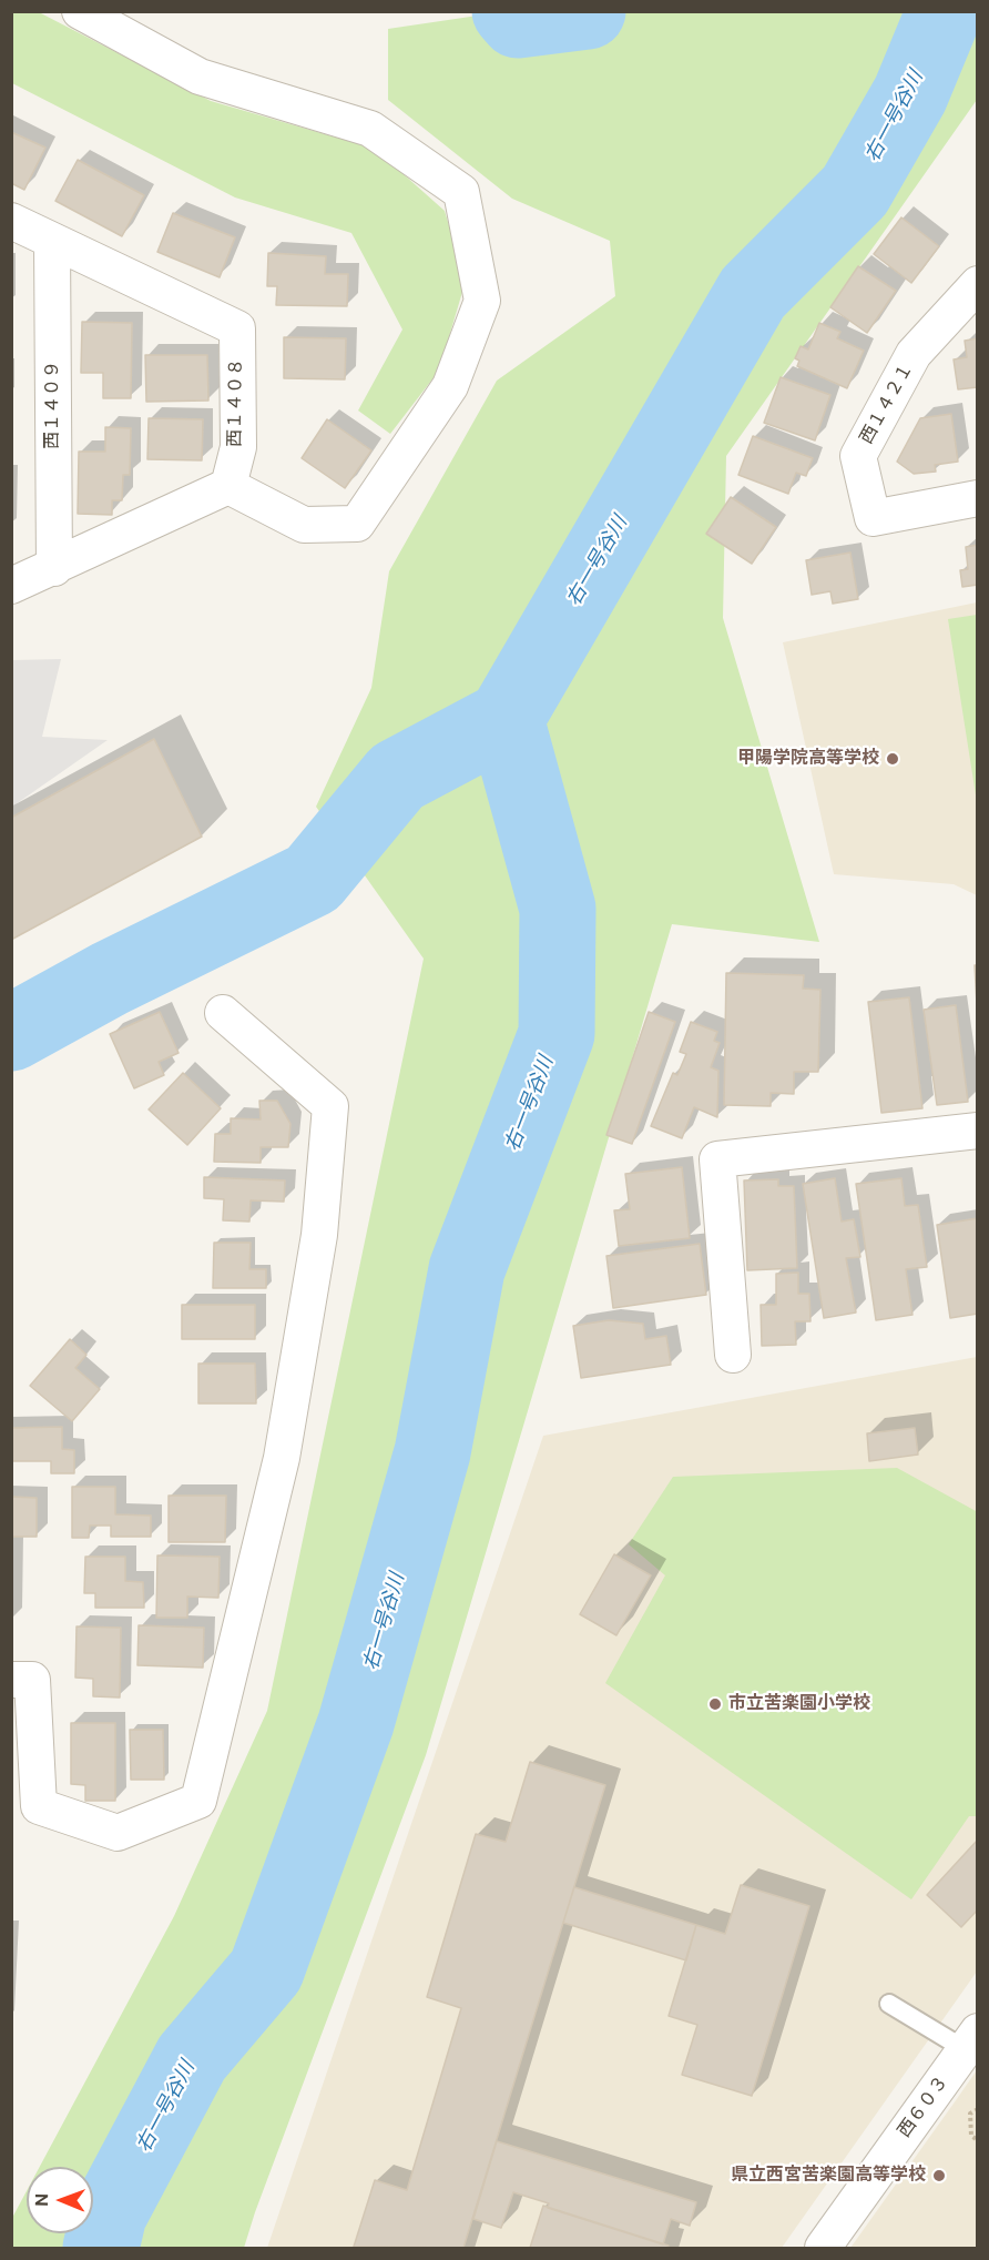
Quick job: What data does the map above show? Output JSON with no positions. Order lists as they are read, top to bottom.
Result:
{
  "streets": {
    "street": [
      "西１４０８",
      "西１４２１",
      "西１４０９",
      "西６０３"
    ]
  },
  "crossings": [
    ["西１４０８", "西１４０９"]
  ],
  "water": ["右一号谷川"],
  "places": ["甲陽学院高等学校", "市立苦楽園小学校", "県立西宮苦楽園高等学校"],
  "north": "left"
}
